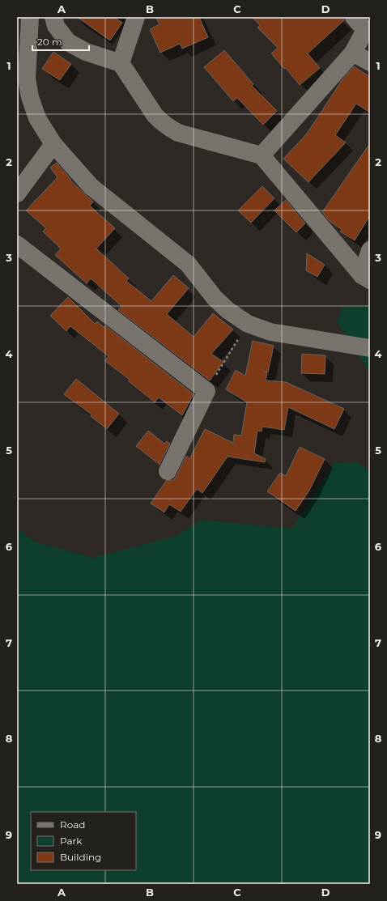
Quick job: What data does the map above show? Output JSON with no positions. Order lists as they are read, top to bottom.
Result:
{
  "legend": ["Road", "Park", "Building"],
  "scale_bar": "20 m",
  "grid": {
    "columns": [
      "A",
      "B",
      "C",
      "D"
    ],
    "rows": [
      "1",
      "2",
      "3",
      "4",
      "5",
      "6",
      "7",
      "8",
      "9"
    ]
  }
}
